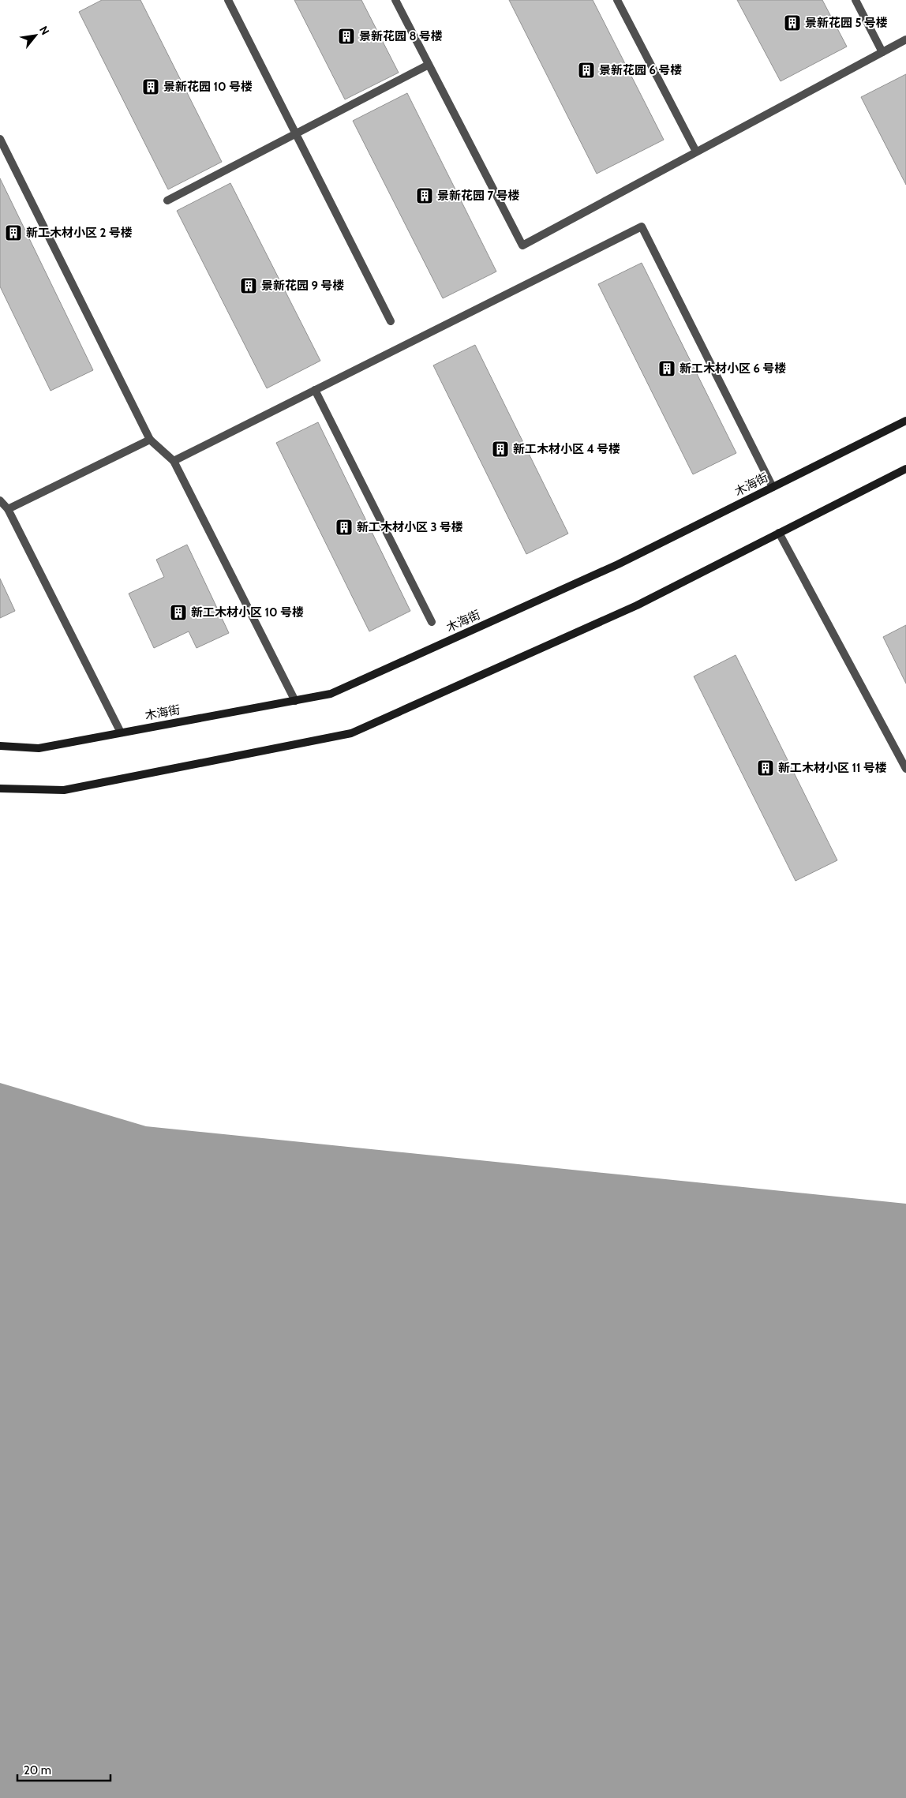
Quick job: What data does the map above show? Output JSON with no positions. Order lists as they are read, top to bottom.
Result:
{
  "streets": {
    "main road": ["木海街"]
  },
  "places": {
    "building": [
      "景新花园 5 号楼",
      "景新花园 8 号楼",
      "景新花园 6 号楼",
      "景新花园 10 号楼",
      "景新花园 7 号楼",
      "新工木材小区 2 号楼",
      "景新花园 9 号楼",
      "新工木材小区 6 号楼",
      "新工木材小区 4 号楼",
      "新工木材小区 3 号楼",
      "新工木材小区 10 号楼",
      "新工木材小区 11 号楼"
    ]
  },
  "scale_bar": "20 m",
  "north": "top right"
}
